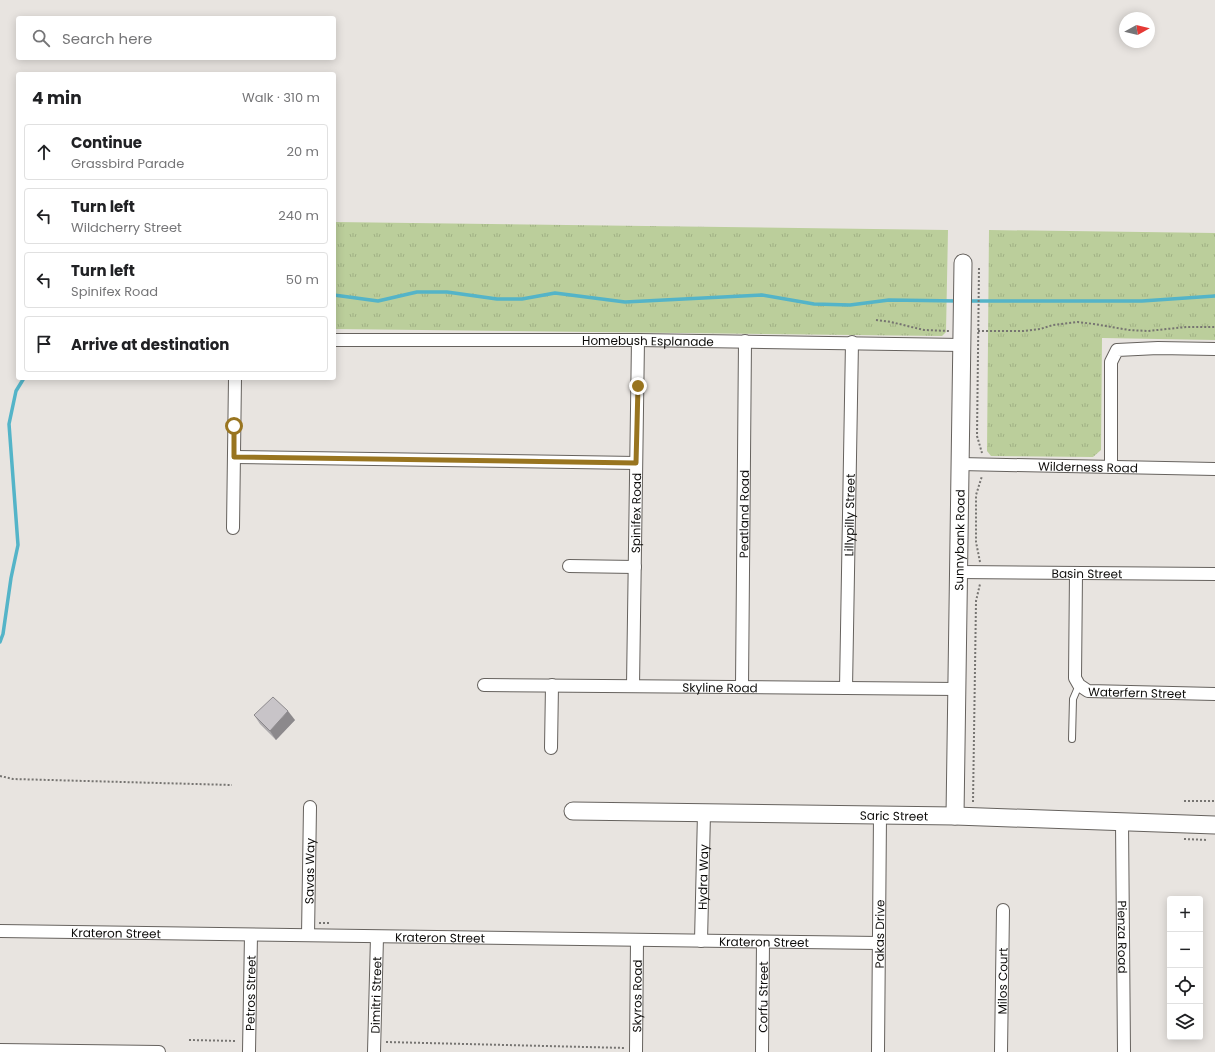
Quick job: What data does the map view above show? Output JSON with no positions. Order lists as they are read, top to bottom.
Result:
{
  "streets": {
    "street": [
      "Homebush Esplanade",
      "Wilderness Road",
      "Spinifex Road",
      "Peatland Road",
      "Lillypilly Street",
      "Sunnybank Road",
      "Basin Street",
      "Skyline Road",
      "Waterfern Street",
      "Saric Street",
      "Savas Way",
      "Hydra Way",
      "Krateron Street",
      "Pakas Drive",
      "Pienza Road",
      "Milos Court",
      "Petros Street",
      "Dimitri Street",
      "Skyros Road",
      "Corfu Street"
    ]
  },
  "crossings": [
    ["Homebush Esplanade", "Spinifex Road"],
    ["Homebush Esplanade", "Peatland Road"],
    ["Homebush Esplanade", "Lillypilly Street"],
    ["Homebush Esplanade", "Sunnybank Road"],
    ["Wilderness Road", "Sunnybank Road"],
    ["Spinifex Road", "Skyline Road"],
    ["Peatland Road", "Skyline Road"],
    ["Lillypilly Street", "Skyline Road"],
    ["Sunnybank Road", "Basin Street"],
    ["Sunnybank Road", "Skyline Road"],
    ["Sunnybank Road", "Saric Street"],
    ["Basin Street", "Waterfern Street"],
    ["Saric Street", "Hydra Way"],
    ["Saric Street", "Pakas Drive"],
    ["Saric Street", "Pienza Road"],
    ["Savas Way", "Krateron Street"],
    ["Hydra Way", "Krateron Street"],
    ["Krateron Street", "Pakas Drive"],
    ["Krateron Street", "Petros Street"],
    ["Krateron Street", "Dimitri Street"],
    ["Krateron Street", "Skyros Road"],
    ["Krateron Street", "Corfu Street"]
  ],
  "north": "right",
  "page": {
    "search": "Search here",
    "heading": ["4 min", "Walk · 310 m"],
    "list": [
      ["Continue", "Grassbird Parade", "20 m"],
      ["Turn left", "Wildcherry Street", "240 m"],
      ["Turn left", "Spinifex Road", "50 m"],
      "Arrive at destination"
    ],
    "map_buttons": ["+", "−"]
  }
}
